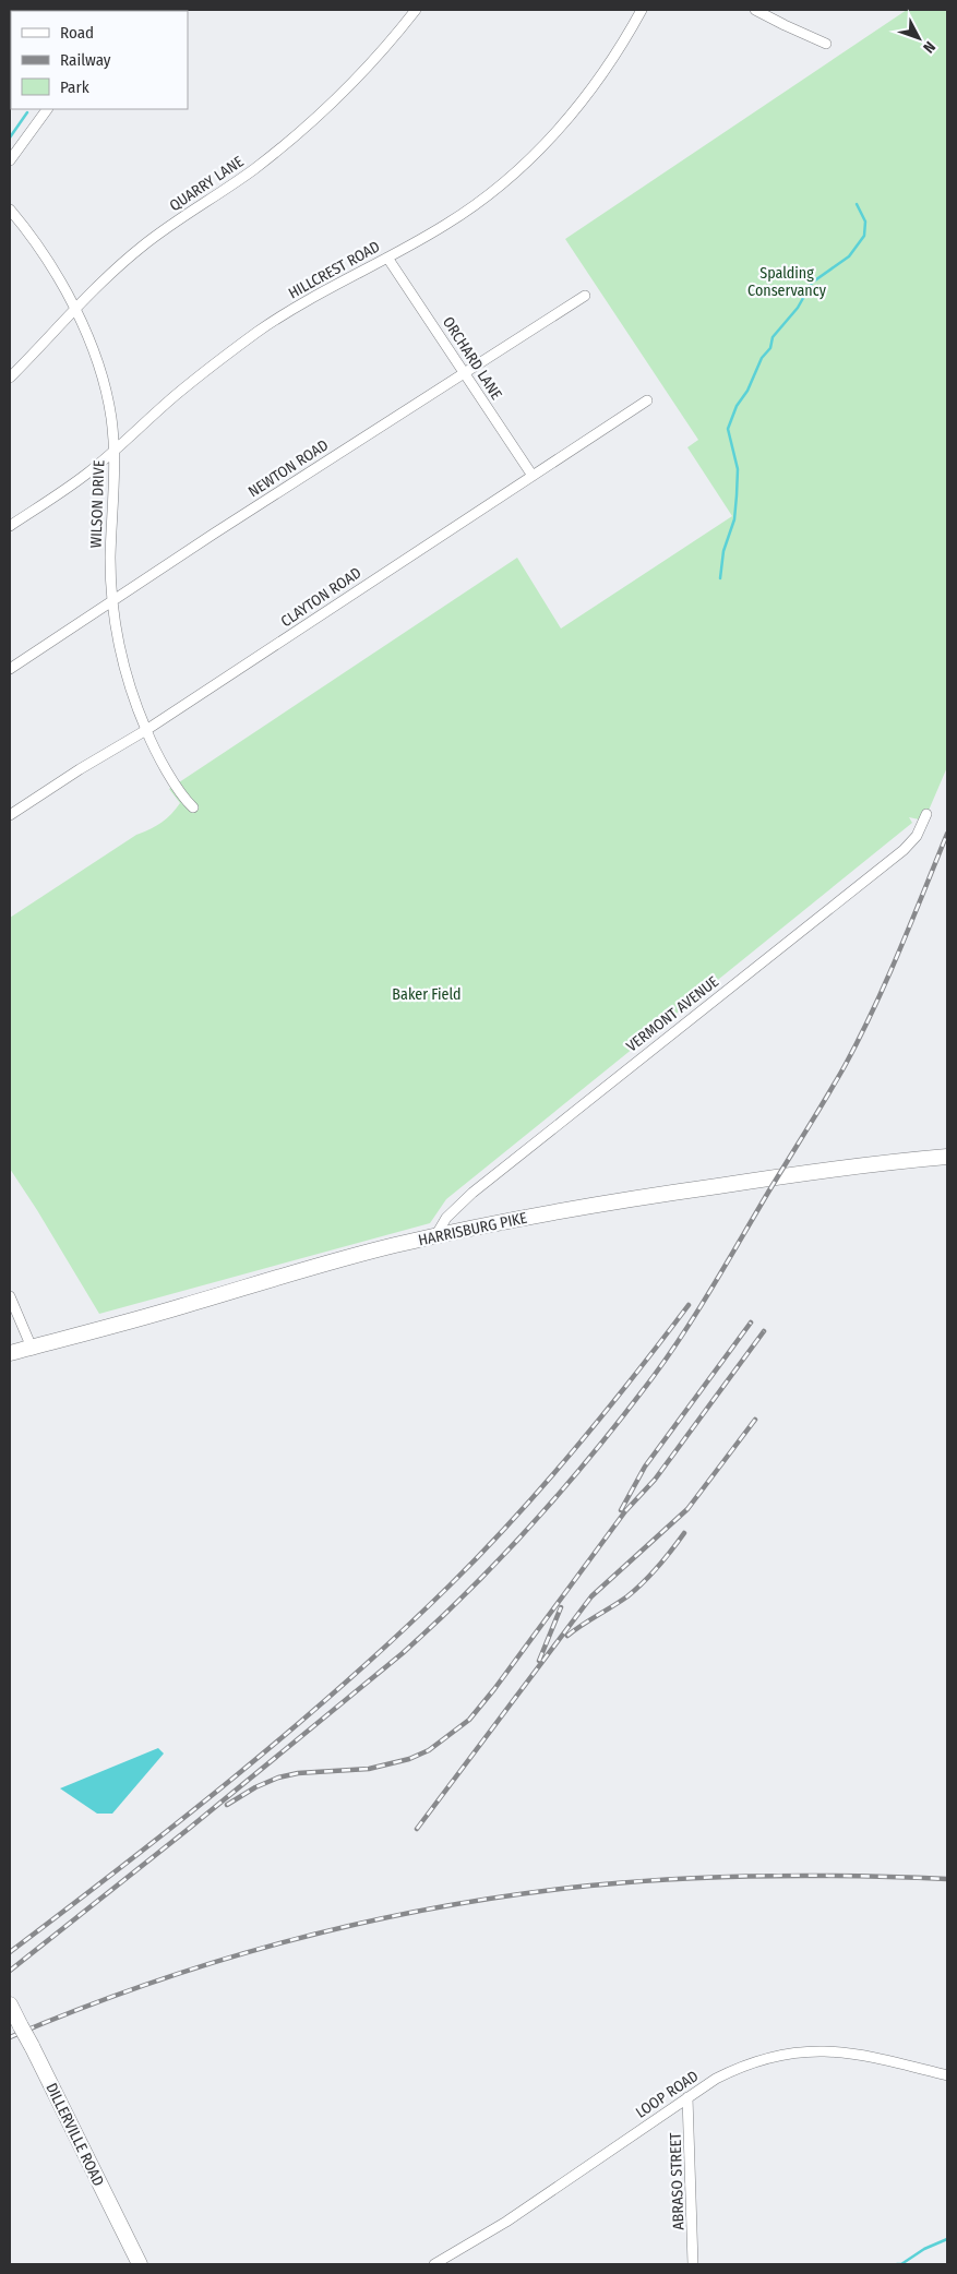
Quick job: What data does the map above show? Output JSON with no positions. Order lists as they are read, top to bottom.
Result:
{
  "streets": {
    "main road": ["HARRISBURG PIKE", "DILLERVILLE ROAD"],
    "street": [
      "QUARRY LANE",
      "HILLCREST ROAD",
      "ORCHARD LANE",
      "NEWTON ROAD",
      "WILSON DRIVE",
      "CLAYTON ROAD",
      "VERMONT AVENUE",
      "LOOP ROAD",
      "ABRASO STREET"
    ]
  },
  "crossings": [
    ["QUARRY LANE", "WILSON DRIVE"],
    ["HILLCREST ROAD", "ORCHARD LANE"],
    ["HILLCREST ROAD", "WILSON DRIVE"],
    ["ORCHARD LANE", "NEWTON ROAD"],
    ["ORCHARD LANE", "CLAYTON ROAD"],
    ["NEWTON ROAD", "WILSON DRIVE"],
    ["WILSON DRIVE", "CLAYTON ROAD"],
    ["VERMONT AVENUE", "HARRISBURG PIKE"],
    ["LOOP ROAD", "ABRASO STREET"]
  ],
  "parks": ["Spalding Conservancy", "Baker Field"],
  "legend": ["Road", "Railway", "Park"],
  "north": "bottom right"
}
